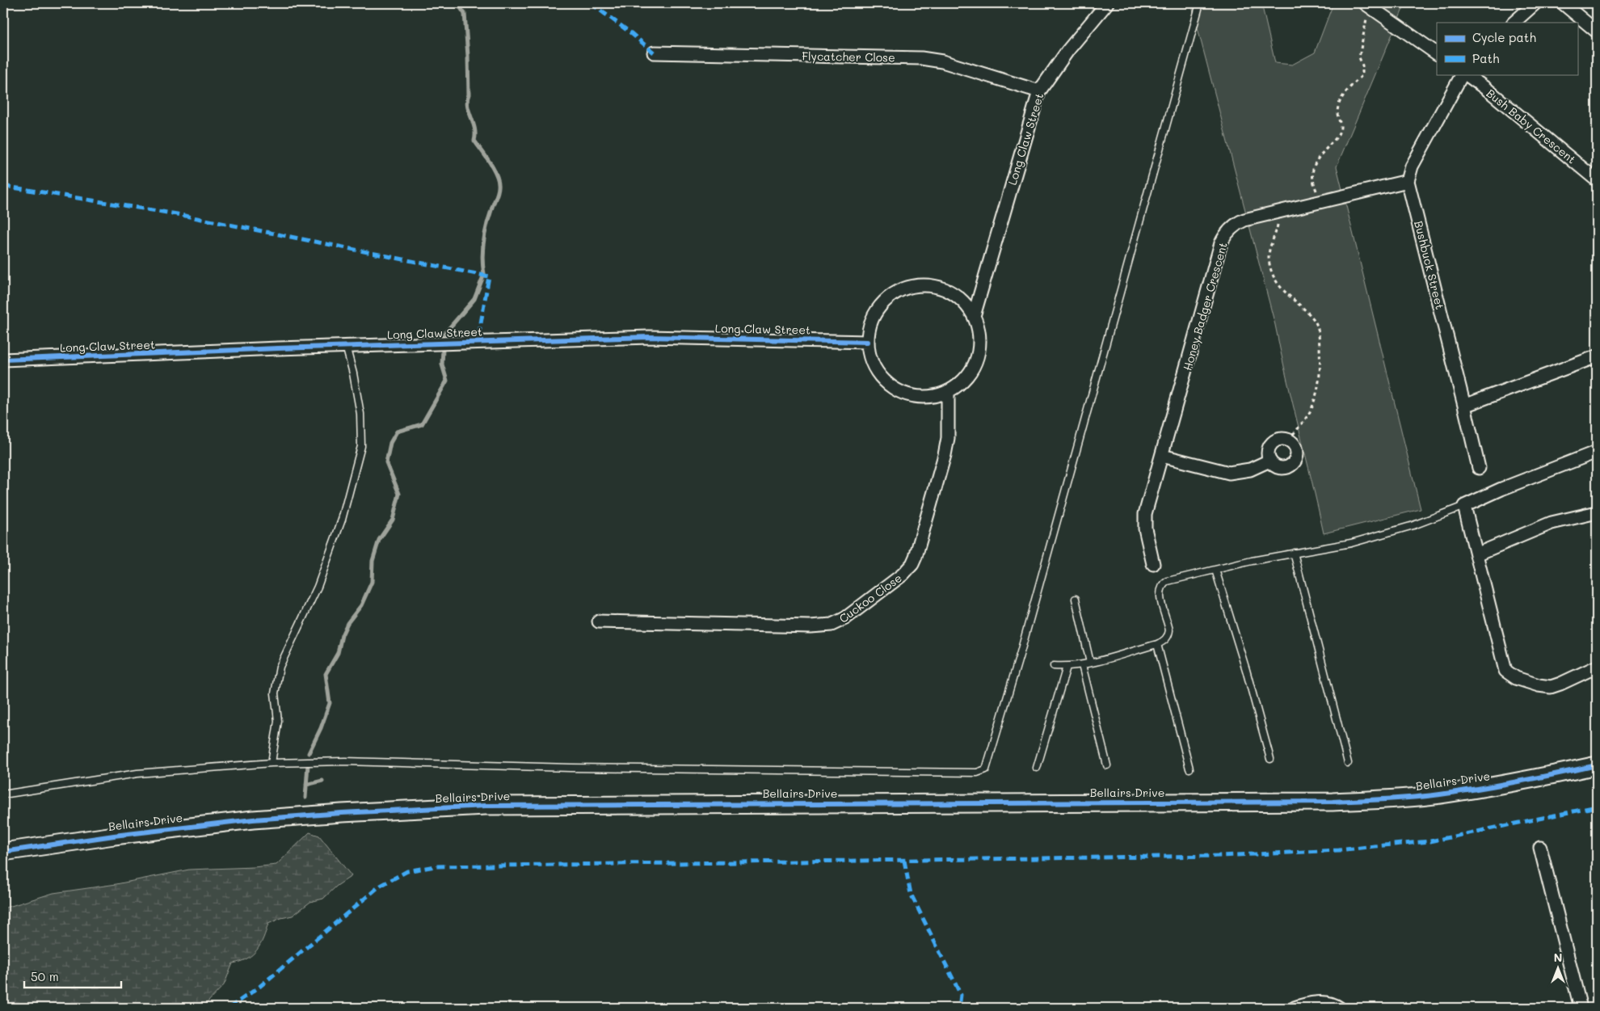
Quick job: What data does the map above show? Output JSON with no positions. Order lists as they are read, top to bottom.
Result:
{
  "streets": {
    "street": [
      "Flycatcher Close",
      "Bush Baby Crescent",
      "Long Claw Street",
      "Bushbuck Street",
      "Honey Badger Crescent",
      "Cuckoo Close",
      "Bellairs Drive"
    ]
  },
  "crossings": [
    ["Flycatcher Close", "Long Claw Street"],
    ["Long Claw Street", "Cuckoo Close"],
    ["Bushbuck Street", "Honey Badger Crescent"]
  ],
  "legend": ["Cycle path", "Path"],
  "scale_bar": "50 m",
  "north": "top"
}
